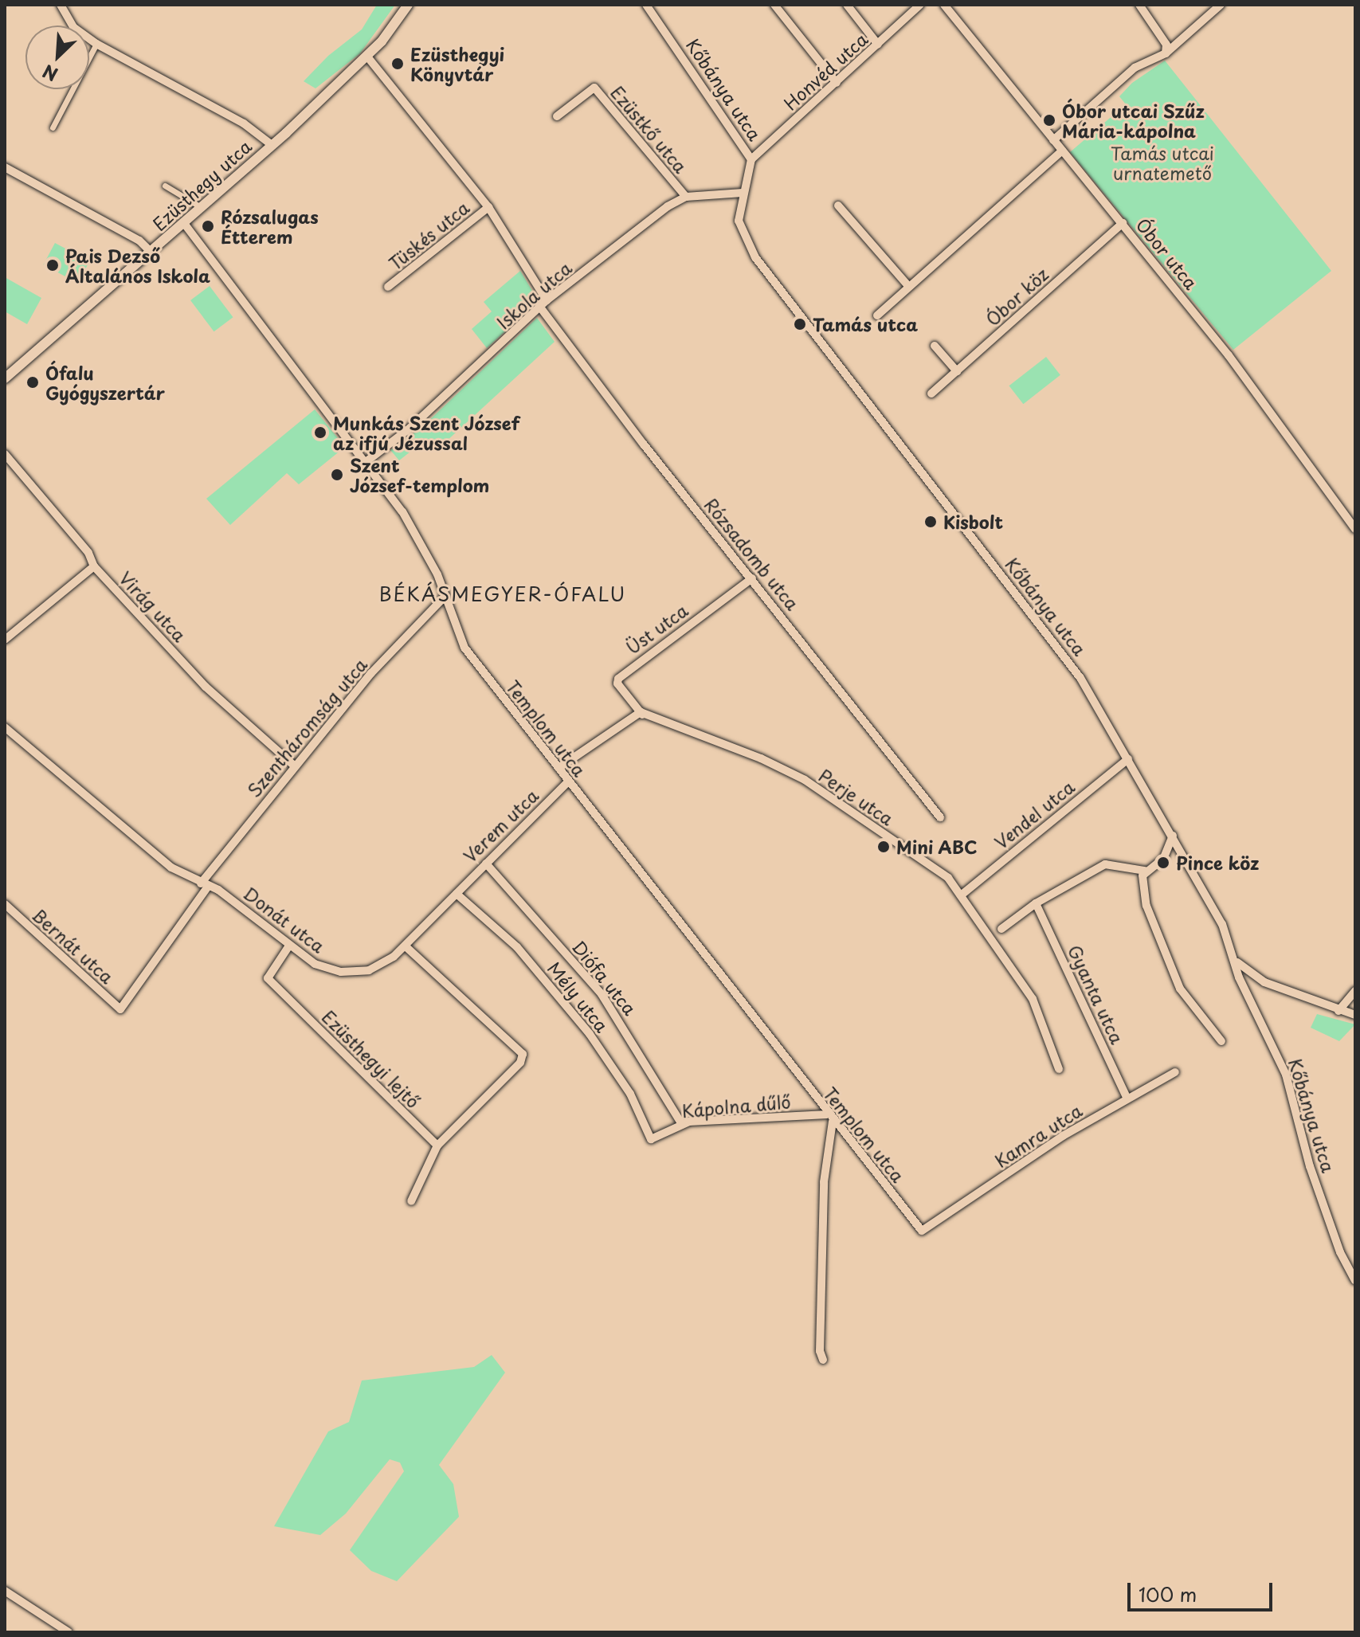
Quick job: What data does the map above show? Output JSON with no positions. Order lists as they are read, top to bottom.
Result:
{
  "streets": {
    "street": [
      "Honvéd utca",
      "Kőbánya utca",
      "Ezüstkő utca",
      "Ezüsthegy utca",
      "Tüskés utca",
      "Óbor utca",
      "Iskola utca",
      "Óbor köz",
      "Rózsadomb utca",
      "Virág utca",
      "Üst utca",
      "Szentháromság utca",
      "Templom utca",
      "Perje utca",
      "Vendel utca",
      "Verem utca",
      "Donát utca",
      "Bernát utca",
      "Diófa utca",
      "Gyanta utca",
      "Mély utca",
      "Ezüsthegyi lejtő",
      "Kápolna dűlő",
      "Kamra utca"
    ]
  },
  "crossings": [
    ["Honvéd utca", "Kőbánya utca"],
    ["Kőbánya utca", "Iskola utca"],
    ["Kőbánya utca", "Vendel utca"],
    ["Ezüstkő utca", "Iskola utca"],
    ["Ezüsthegy utca", "Rózsadomb utca"],
    ["Ezüsthegy utca", "Templom utca"],
    ["Tüskés utca", "Rózsadomb utca"],
    ["Óbor utca", "Óbor köz"],
    ["Iskola utca", "Rózsadomb utca"],
    ["Iskola utca", "Templom utca"],
    ["Rózsadomb utca", "Üst utca"],
    ["Virág utca", "Szentháromság utca"],
    ["Üst utca", "Perje utca"],
    ["Szentháromság utca", "Templom utca"],
    ["Szentháromság utca", "Donát utca"],
    ["Szentháromság utca", "Bernát utca"],
    ["Templom utca", "Verem utca"],
    ["Templom utca", "Kápolna dűlő"],
    ["Templom utca", "Kamra utca"],
    ["Perje utca", "Vendel utca"],
    ["Verem utca", "Donát utca"],
    ["Verem utca", "Diófa utca"],
    ["Verem utca", "Mély utca"],
    ["Donát utca", "Mély utca"],
    ["Donát utca", "Ezüsthegyi lejtő"],
    ["Diófa utca", "Kápolna dűlő"],
    ["Gyanta utca", "Kamra utca"],
    ["Mély utca", "Kápolna dűlő"]
  ],
  "districts": ["BÉKÁSMEGYER-ÓFALU"],
  "parks": ["Tamás utcai urnatemető"],
  "places": [
    "Ezüsthegyi Könyvtár",
    "Óbor utcai Szűz Mária-kápolna",
    "Rózsalugas Étterem",
    "Pais Dezső Általános Iskola",
    "Tamás utca",
    "Ófalu Gyógyszertár",
    "Munkás Szent József az ifjú Jézussal",
    "Szent József-templom",
    "Kisbolt",
    "Mini ABC",
    "Pince köz"
  ],
  "scale_bar": "100 m",
  "north": "bottom left"
}
